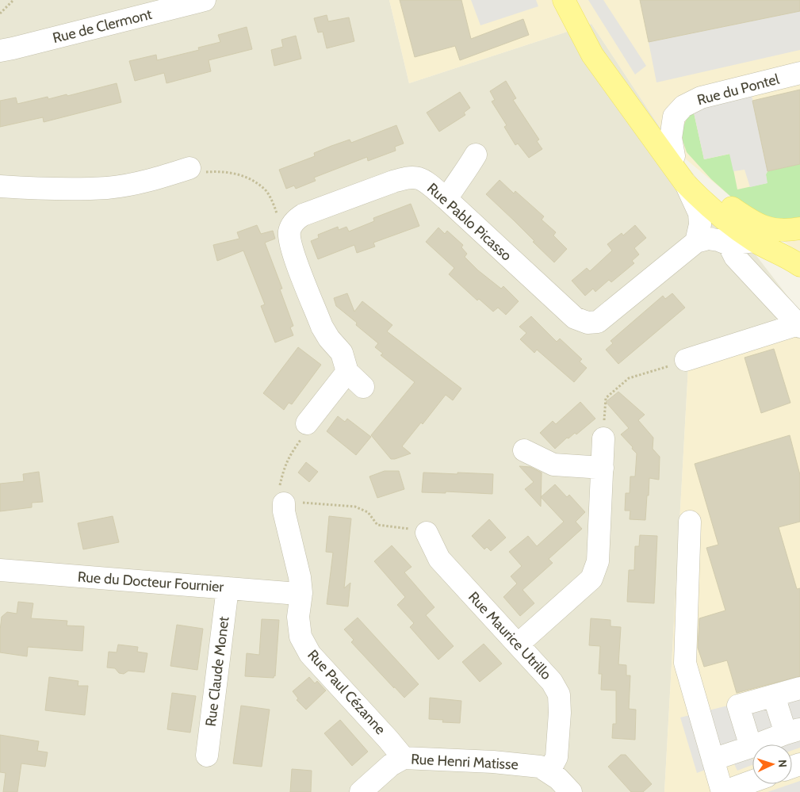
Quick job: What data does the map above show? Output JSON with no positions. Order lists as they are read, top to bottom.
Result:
{
  "streets": {
    "street": [
      "Rue de Clermont",
      "Rue du Pontel",
      "Rue Pablo Picasso",
      "Rue du Docteur Fournier",
      "Rue Maurice Utrillo",
      "Rue Claude Monet",
      "Rue Paul Cézanne",
      "Rue Henri Matisse"
    ]
  },
  "crossings": [
    ["Rue du Docteur Fournier", "Rue Claude Monet"],
    ["Rue du Docteur Fournier", "Rue Paul Cézanne"],
    ["Rue Maurice Utrillo", "Rue Henri Matisse"],
    ["Rue Paul Cézanne", "Rue Henri Matisse"]
  ],
  "north": "right"
}
